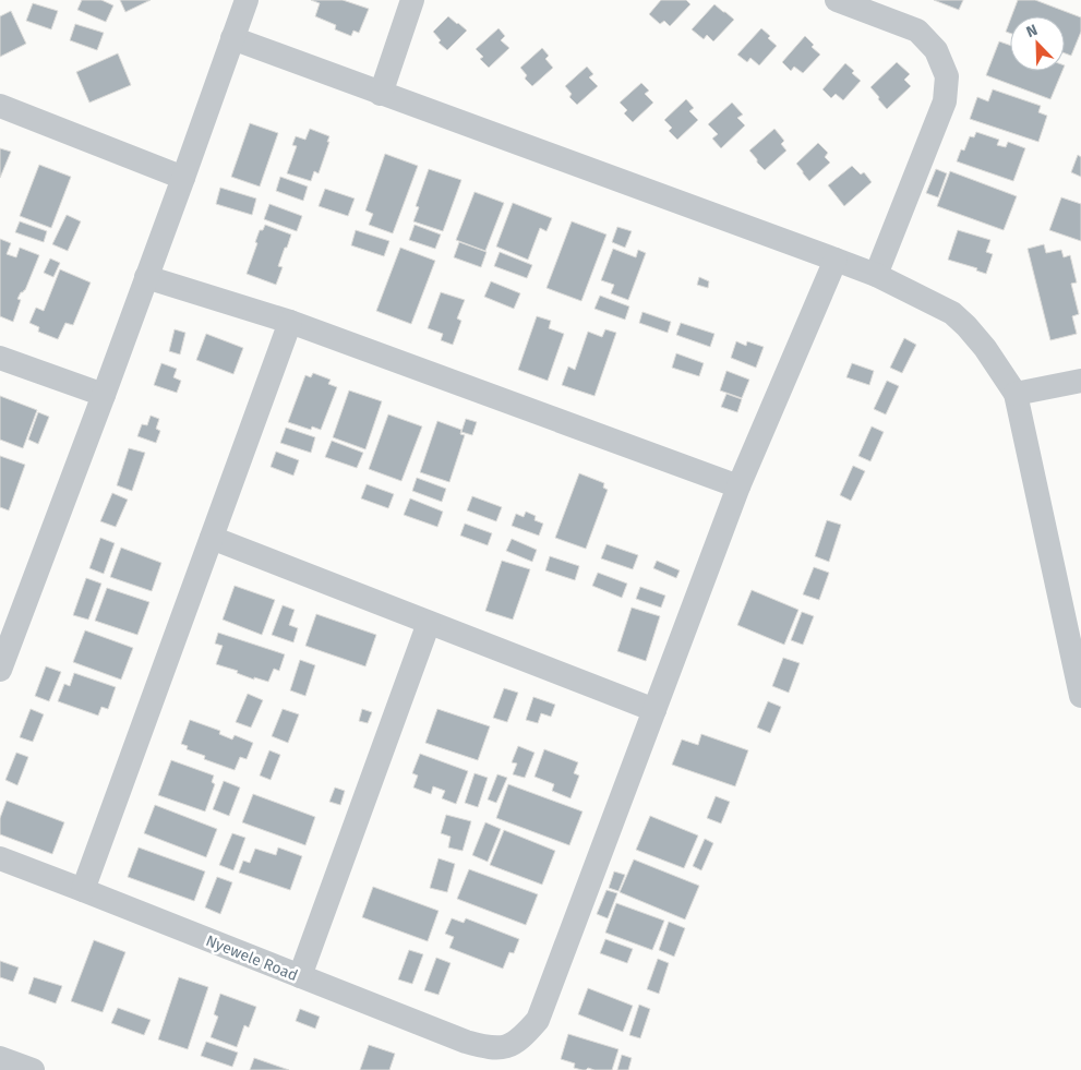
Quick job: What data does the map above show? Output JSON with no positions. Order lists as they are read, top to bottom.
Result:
{
  "streets": {
    "street": ["Nyewele Road"]
  },
  "north": "top left"
}
